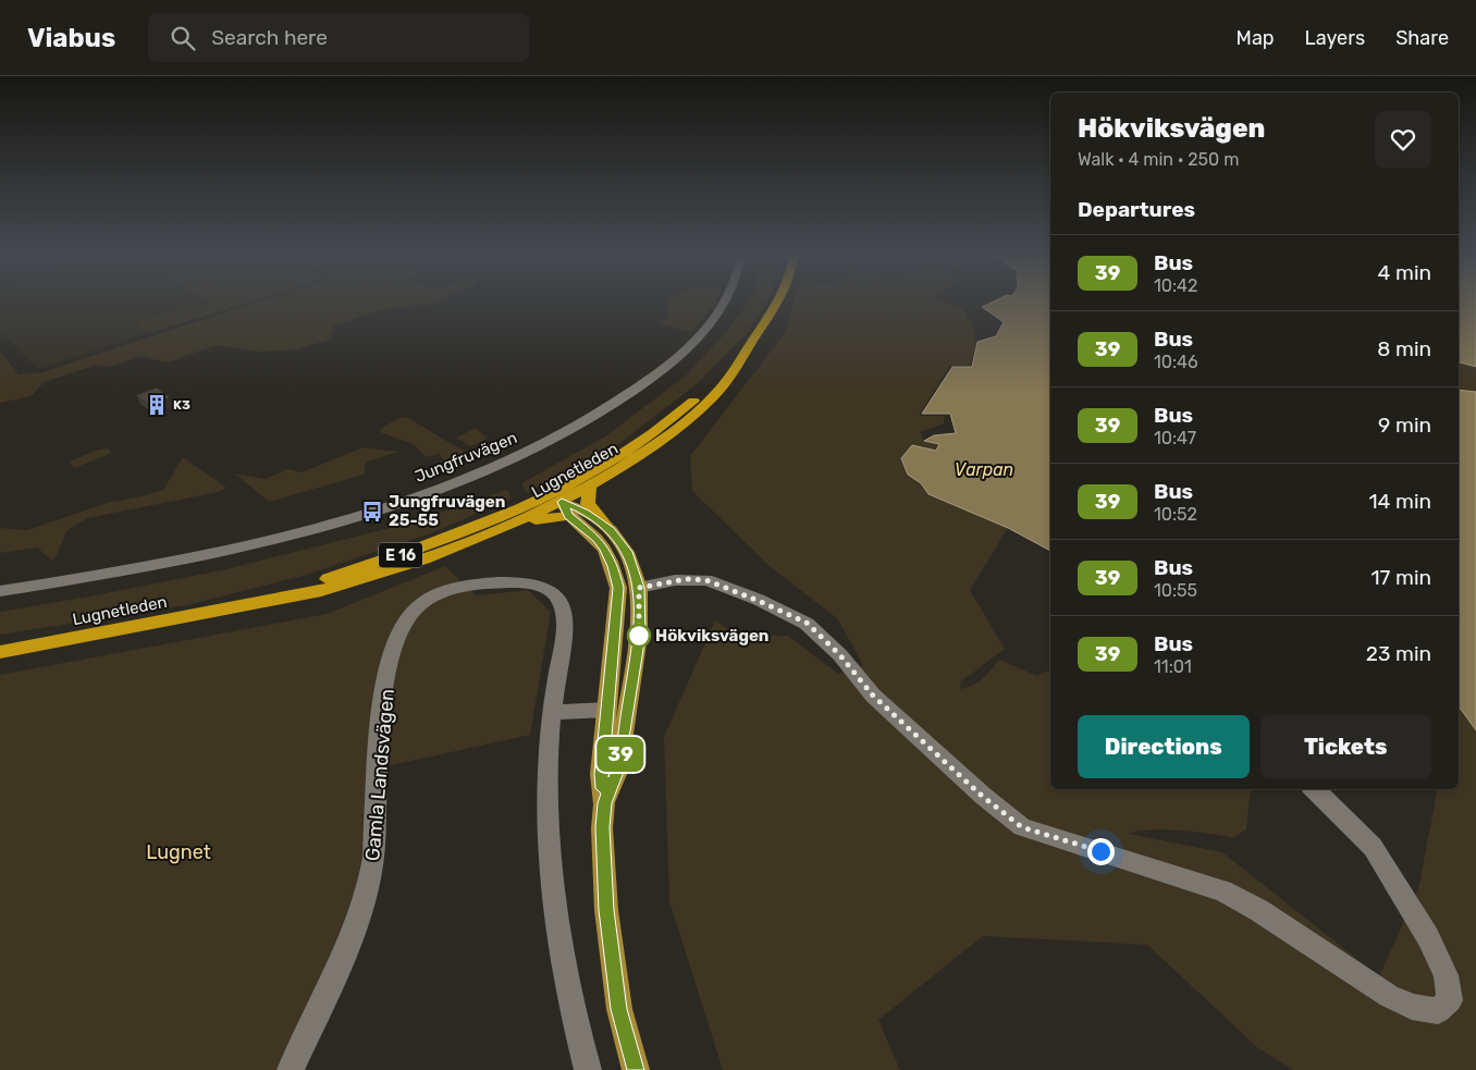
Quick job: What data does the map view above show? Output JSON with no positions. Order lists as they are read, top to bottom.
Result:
{
  "streets": {
    "highway": ["Lugnetleden", "E 16"],
    "street": ["Jungfruvägen", "Gamla Landsvägen"]
  },
  "water": ["Varpan"],
  "parks": ["Lugnet"],
  "places": {
    "building": ["K3"],
    "bus stop": ["Jungfruvägen 25-55"],
    "other": ["Hökviksvägen"]
  },
  "lines": ["bus line 39"],
  "page": {
    "header": "Viabus",
    "search": "Search here",
    "nav": ["Map", "Layers", "Share"],
    "on_map": "39",
    "heading": [
      ["Hökviksvägen", "Walk · 4 min · 250 m"],
      "Departures"
    ],
    "list": [
      {
        "mark": "39",
        "name": "Bus",
        "note": "10:42",
        "value": "4 min"
      },
      {
        "mark": "39",
        "name": "Bus",
        "note": "10:46",
        "value": "8 min"
      },
      {
        "mark": "39",
        "name": "Bus",
        "note": "10:47",
        "value": "9 min"
      },
      {
        "mark": "39",
        "name": "Bus",
        "note": "10:52",
        "value": "14 min"
      },
      {
        "mark": "39",
        "name": "Bus",
        "note": "10:55",
        "value": "17 min"
      },
      {
        "mark": "39",
        "name": "Bus",
        "note": "11:01",
        "value": "23 min"
      }
    ],
    "buttons": ["Directions", "Tickets"]
  }
}
